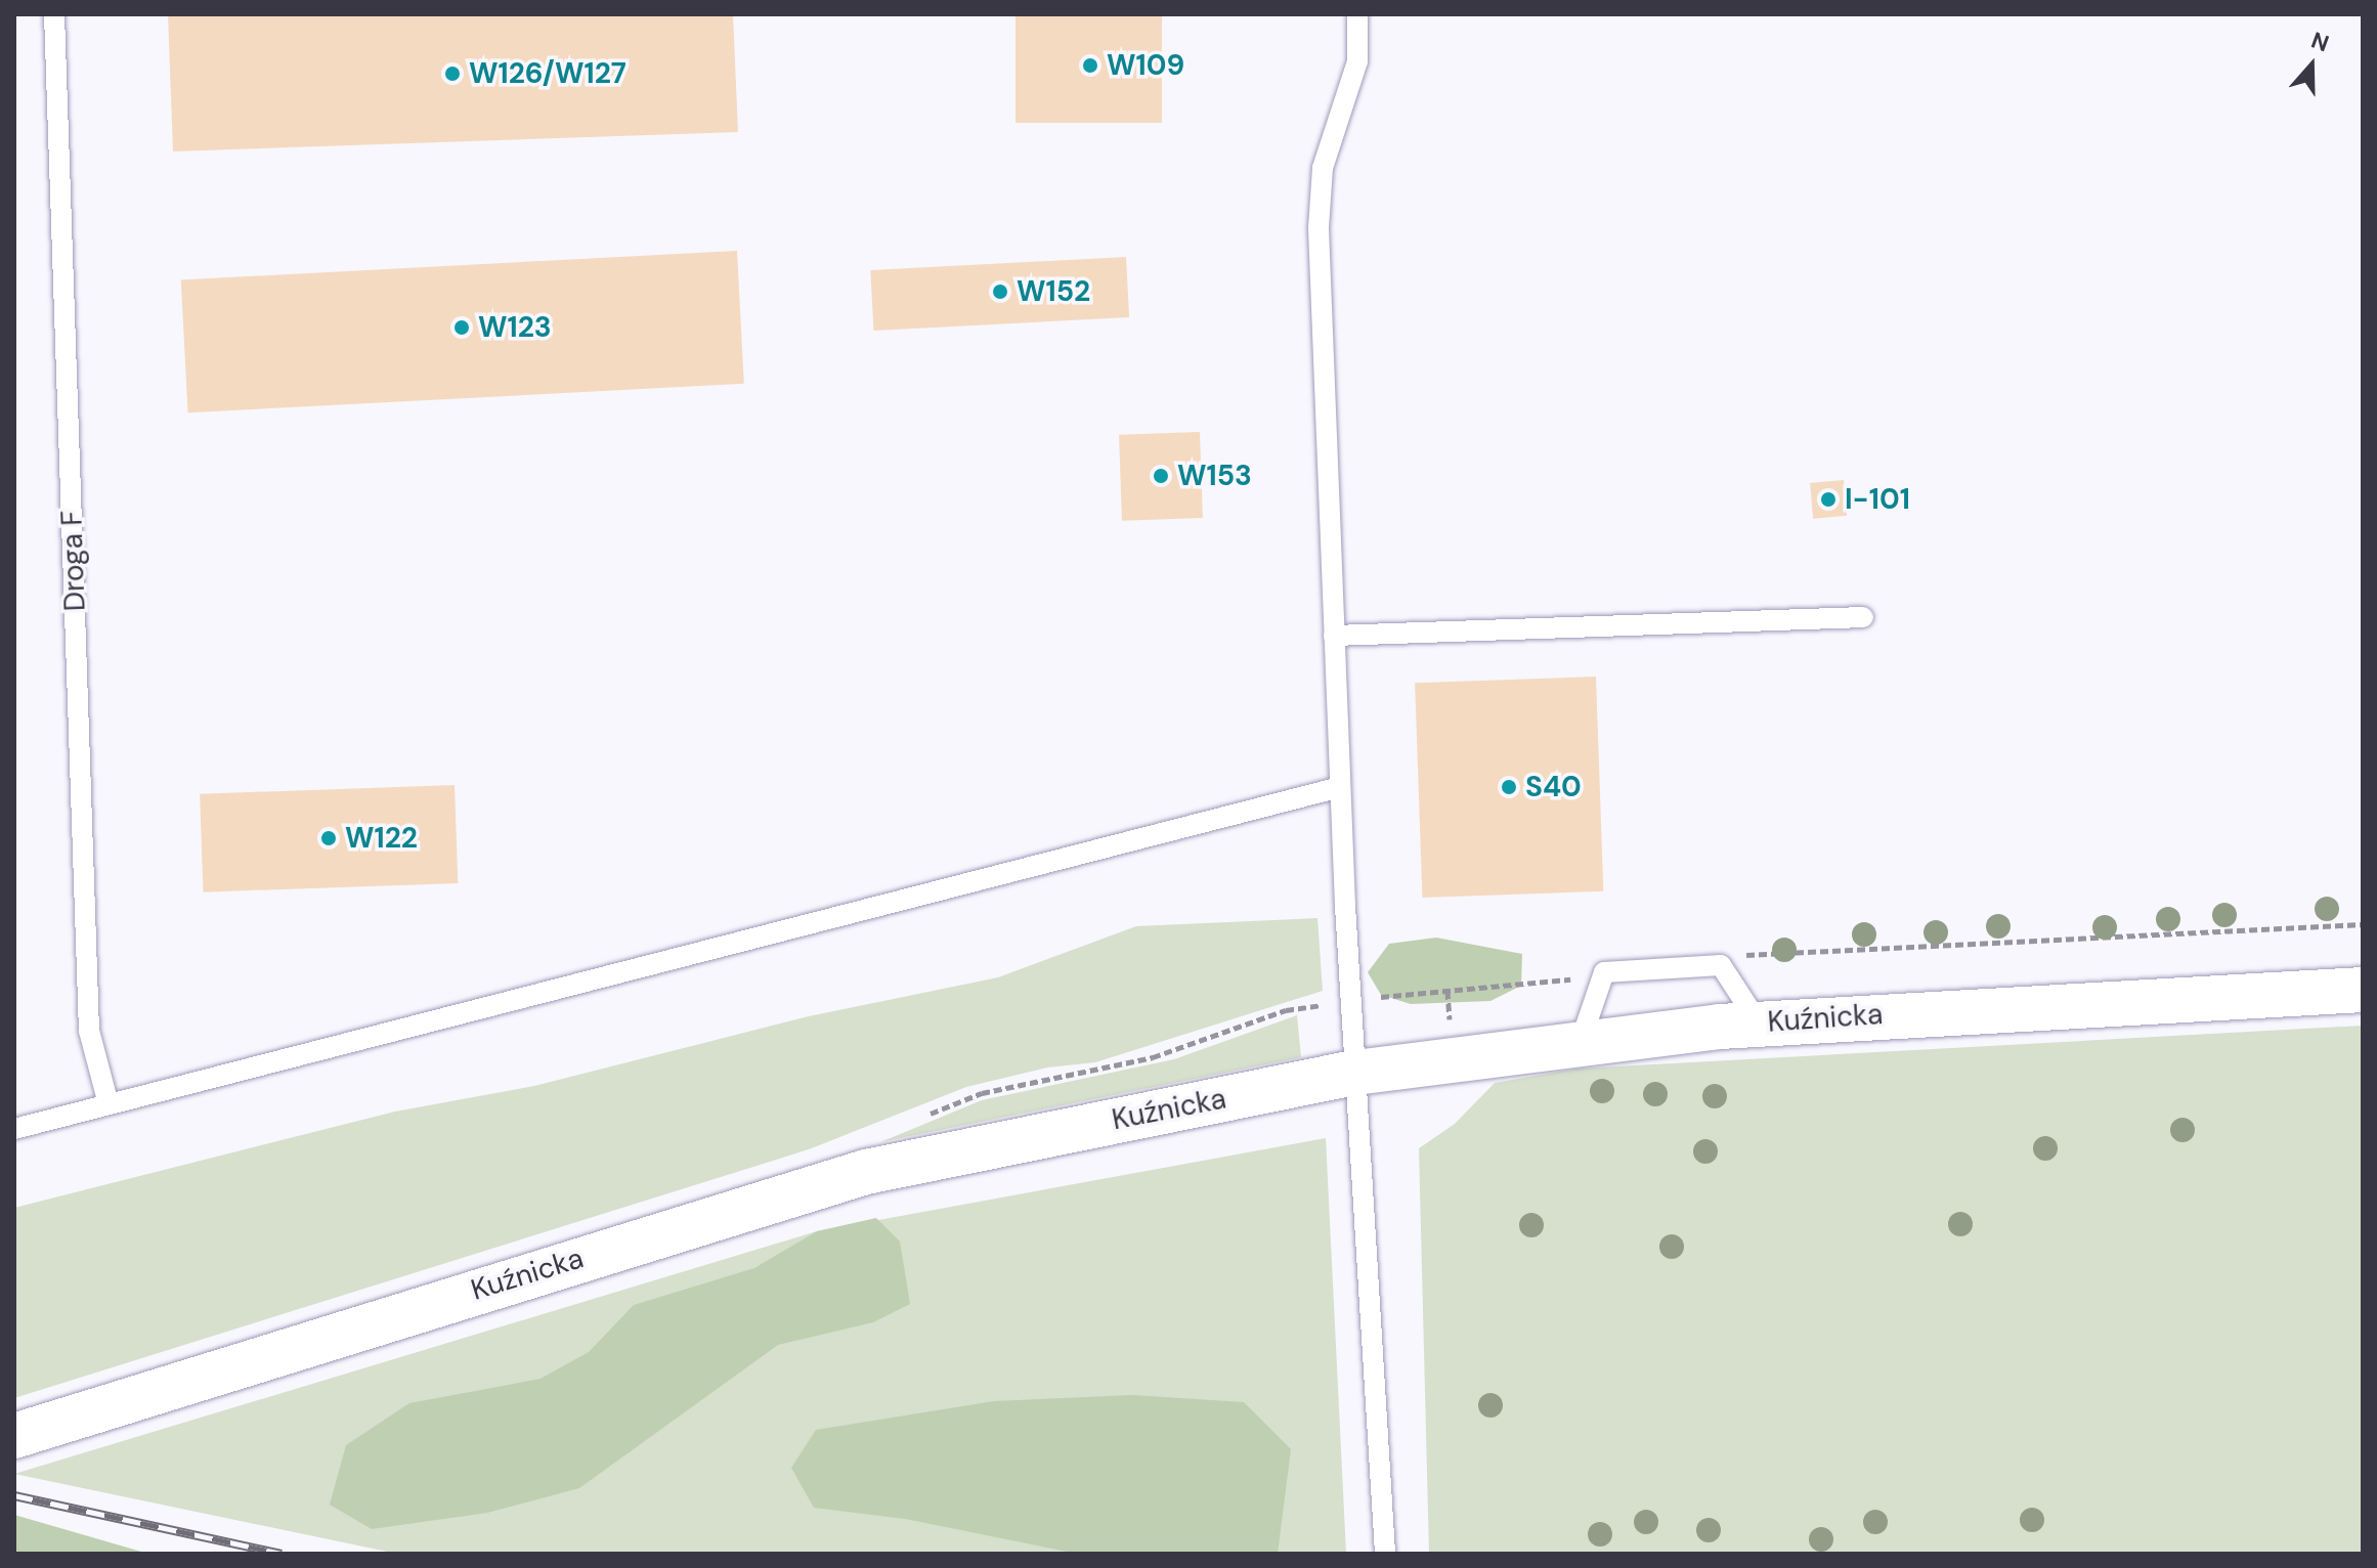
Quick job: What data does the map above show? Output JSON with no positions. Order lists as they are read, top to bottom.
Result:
{
  "streets": {
    "street": ["Kuźnicka"],
    "lane": ["Droga F"]
  },
  "places": [
    "W109",
    "W126/W127",
    "W152",
    "W123",
    "W153",
    "I-101",
    "S40",
    "W122"
  ],
  "north": "top"
}
